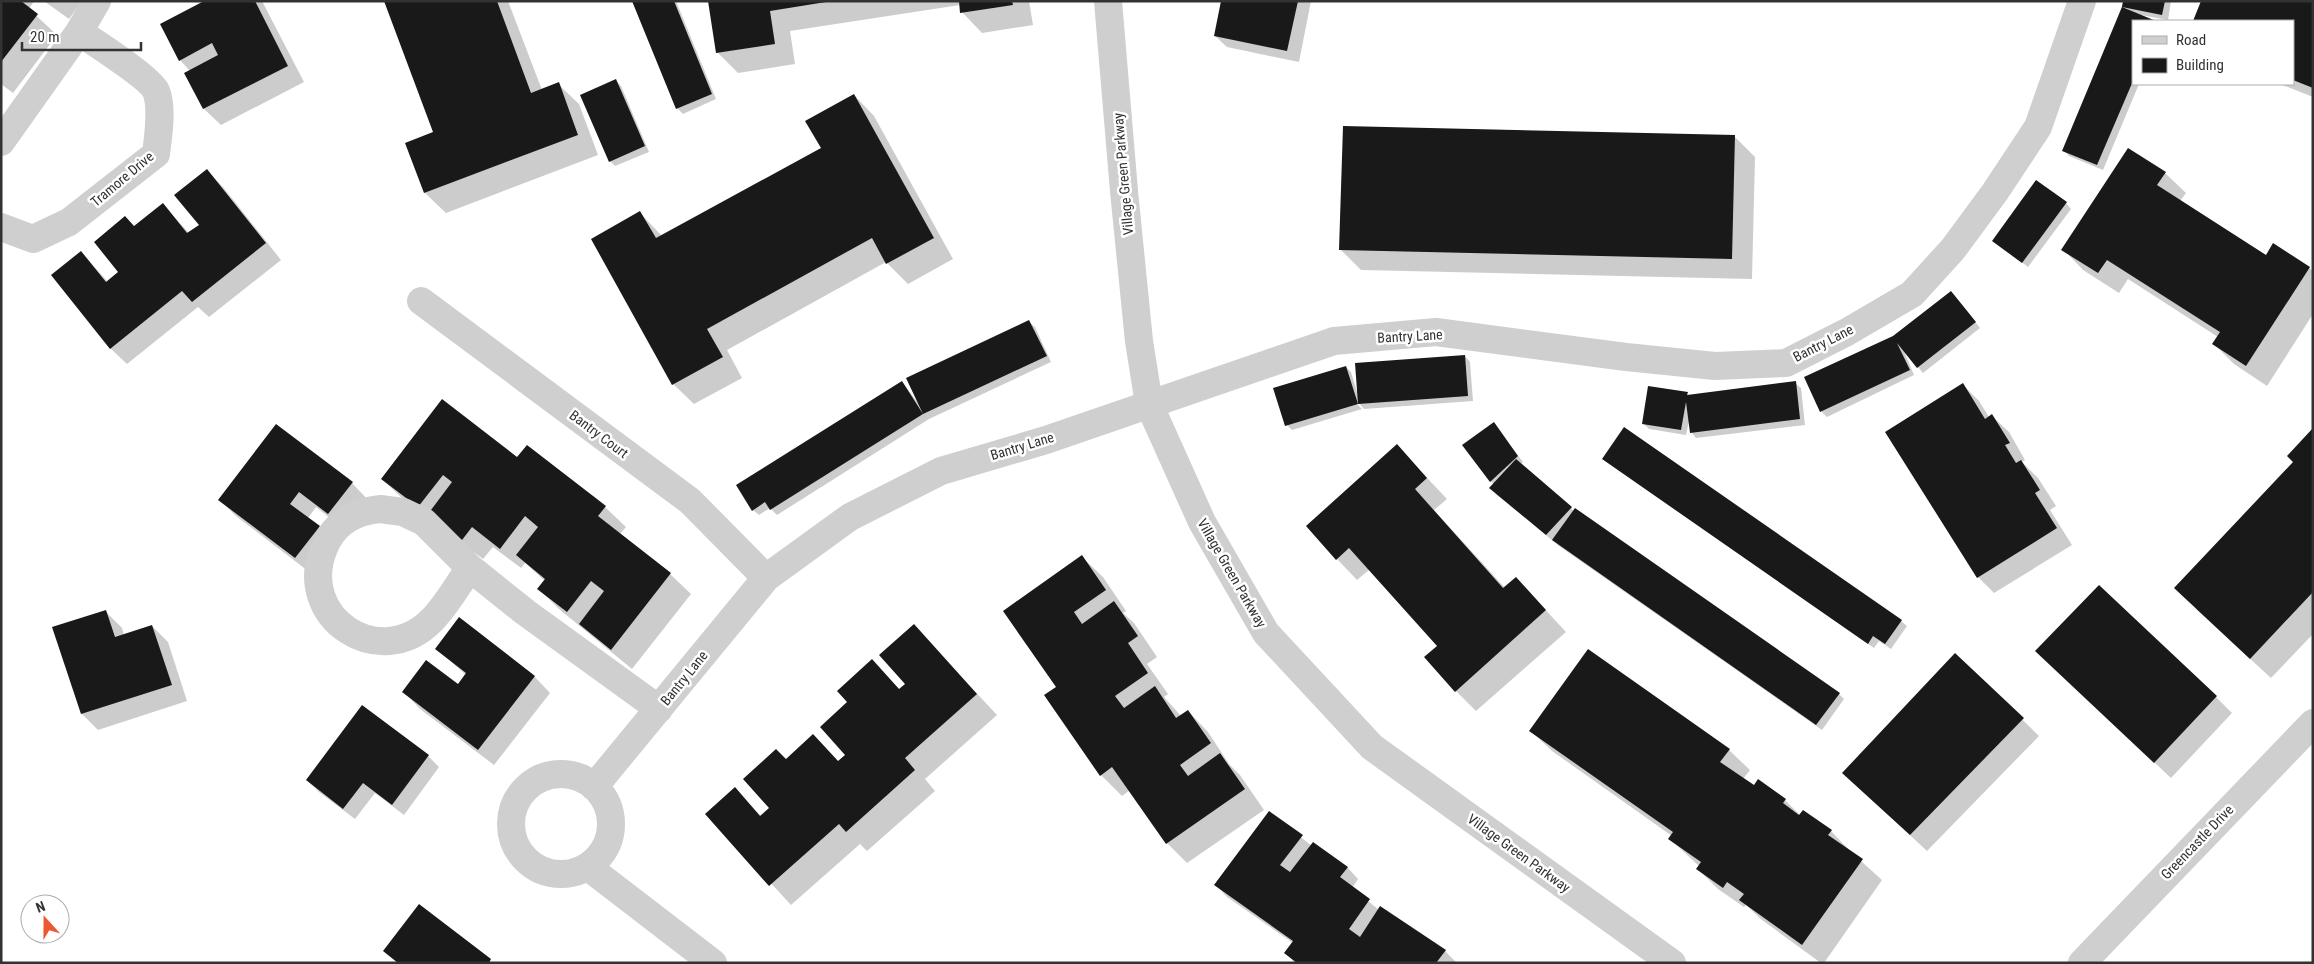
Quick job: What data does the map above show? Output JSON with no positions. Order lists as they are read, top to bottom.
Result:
{
  "streets": {
    "street": [
      "Village Green Parkway",
      "Tramore Drive",
      "Bantry Lane",
      "Bantry Court",
      "Greencastle Drive"
    ]
  },
  "crossings": [
    ["Village Green Parkway", "Bantry Lane"],
    ["Bantry Lane", "Bantry Court"]
  ],
  "legend": ["Road", "Building"],
  "scale_bar": "20 m",
  "north": "top"
}
